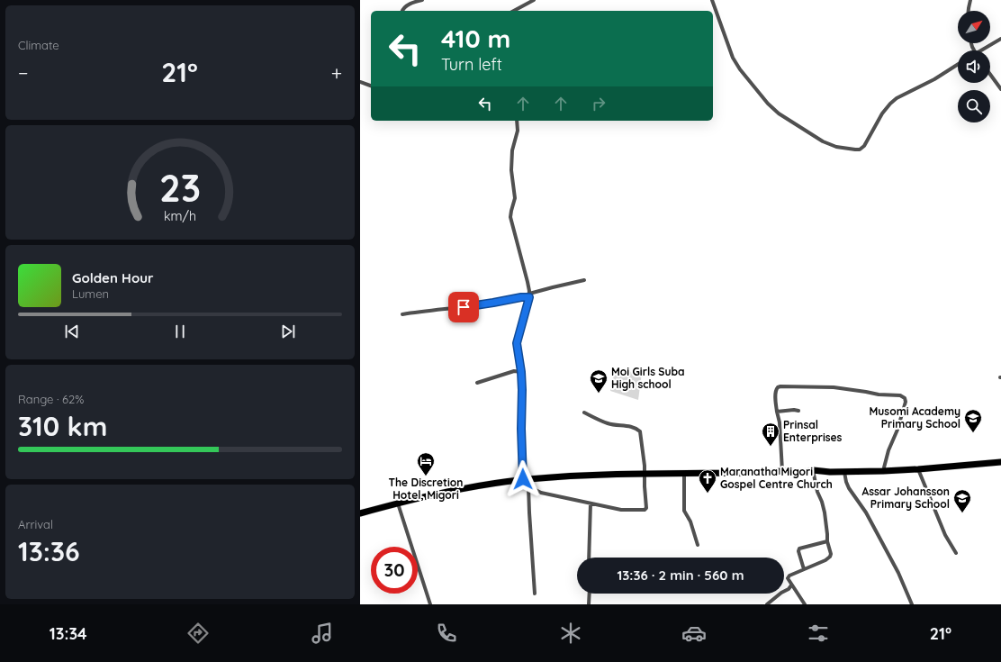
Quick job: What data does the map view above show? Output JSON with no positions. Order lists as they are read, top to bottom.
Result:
{
  "places": {
    "school or university": ["Moi Girls Suba High school", "Musomi Academy Primary School", "Assar Johansson Primary School"],
    "building": ["Prinsal Enterprises"],
    "hotel": ["The Discretion Hotel, Migori"],
    "church": ["Maranatha Migori Gospel Centre Church"]
  },
  "north": "top right",
  "page": {
    "tile": [
      "Climate",
      ["Range · 62%", "310 km"],
      ["Arrival", "13:36"]
    ],
    "turn": ["410 m", "Turn left"],
    "heat": ["−", "21°", "+"],
    "song": ["Golden Hour", "Lumen"],
    "limit": "30",
    "trip": "13:36 · 2 min · 560 m",
    "tabs": ["13:34", "21°"],
    "gauge": ["23", "km/h"]
  }
}
